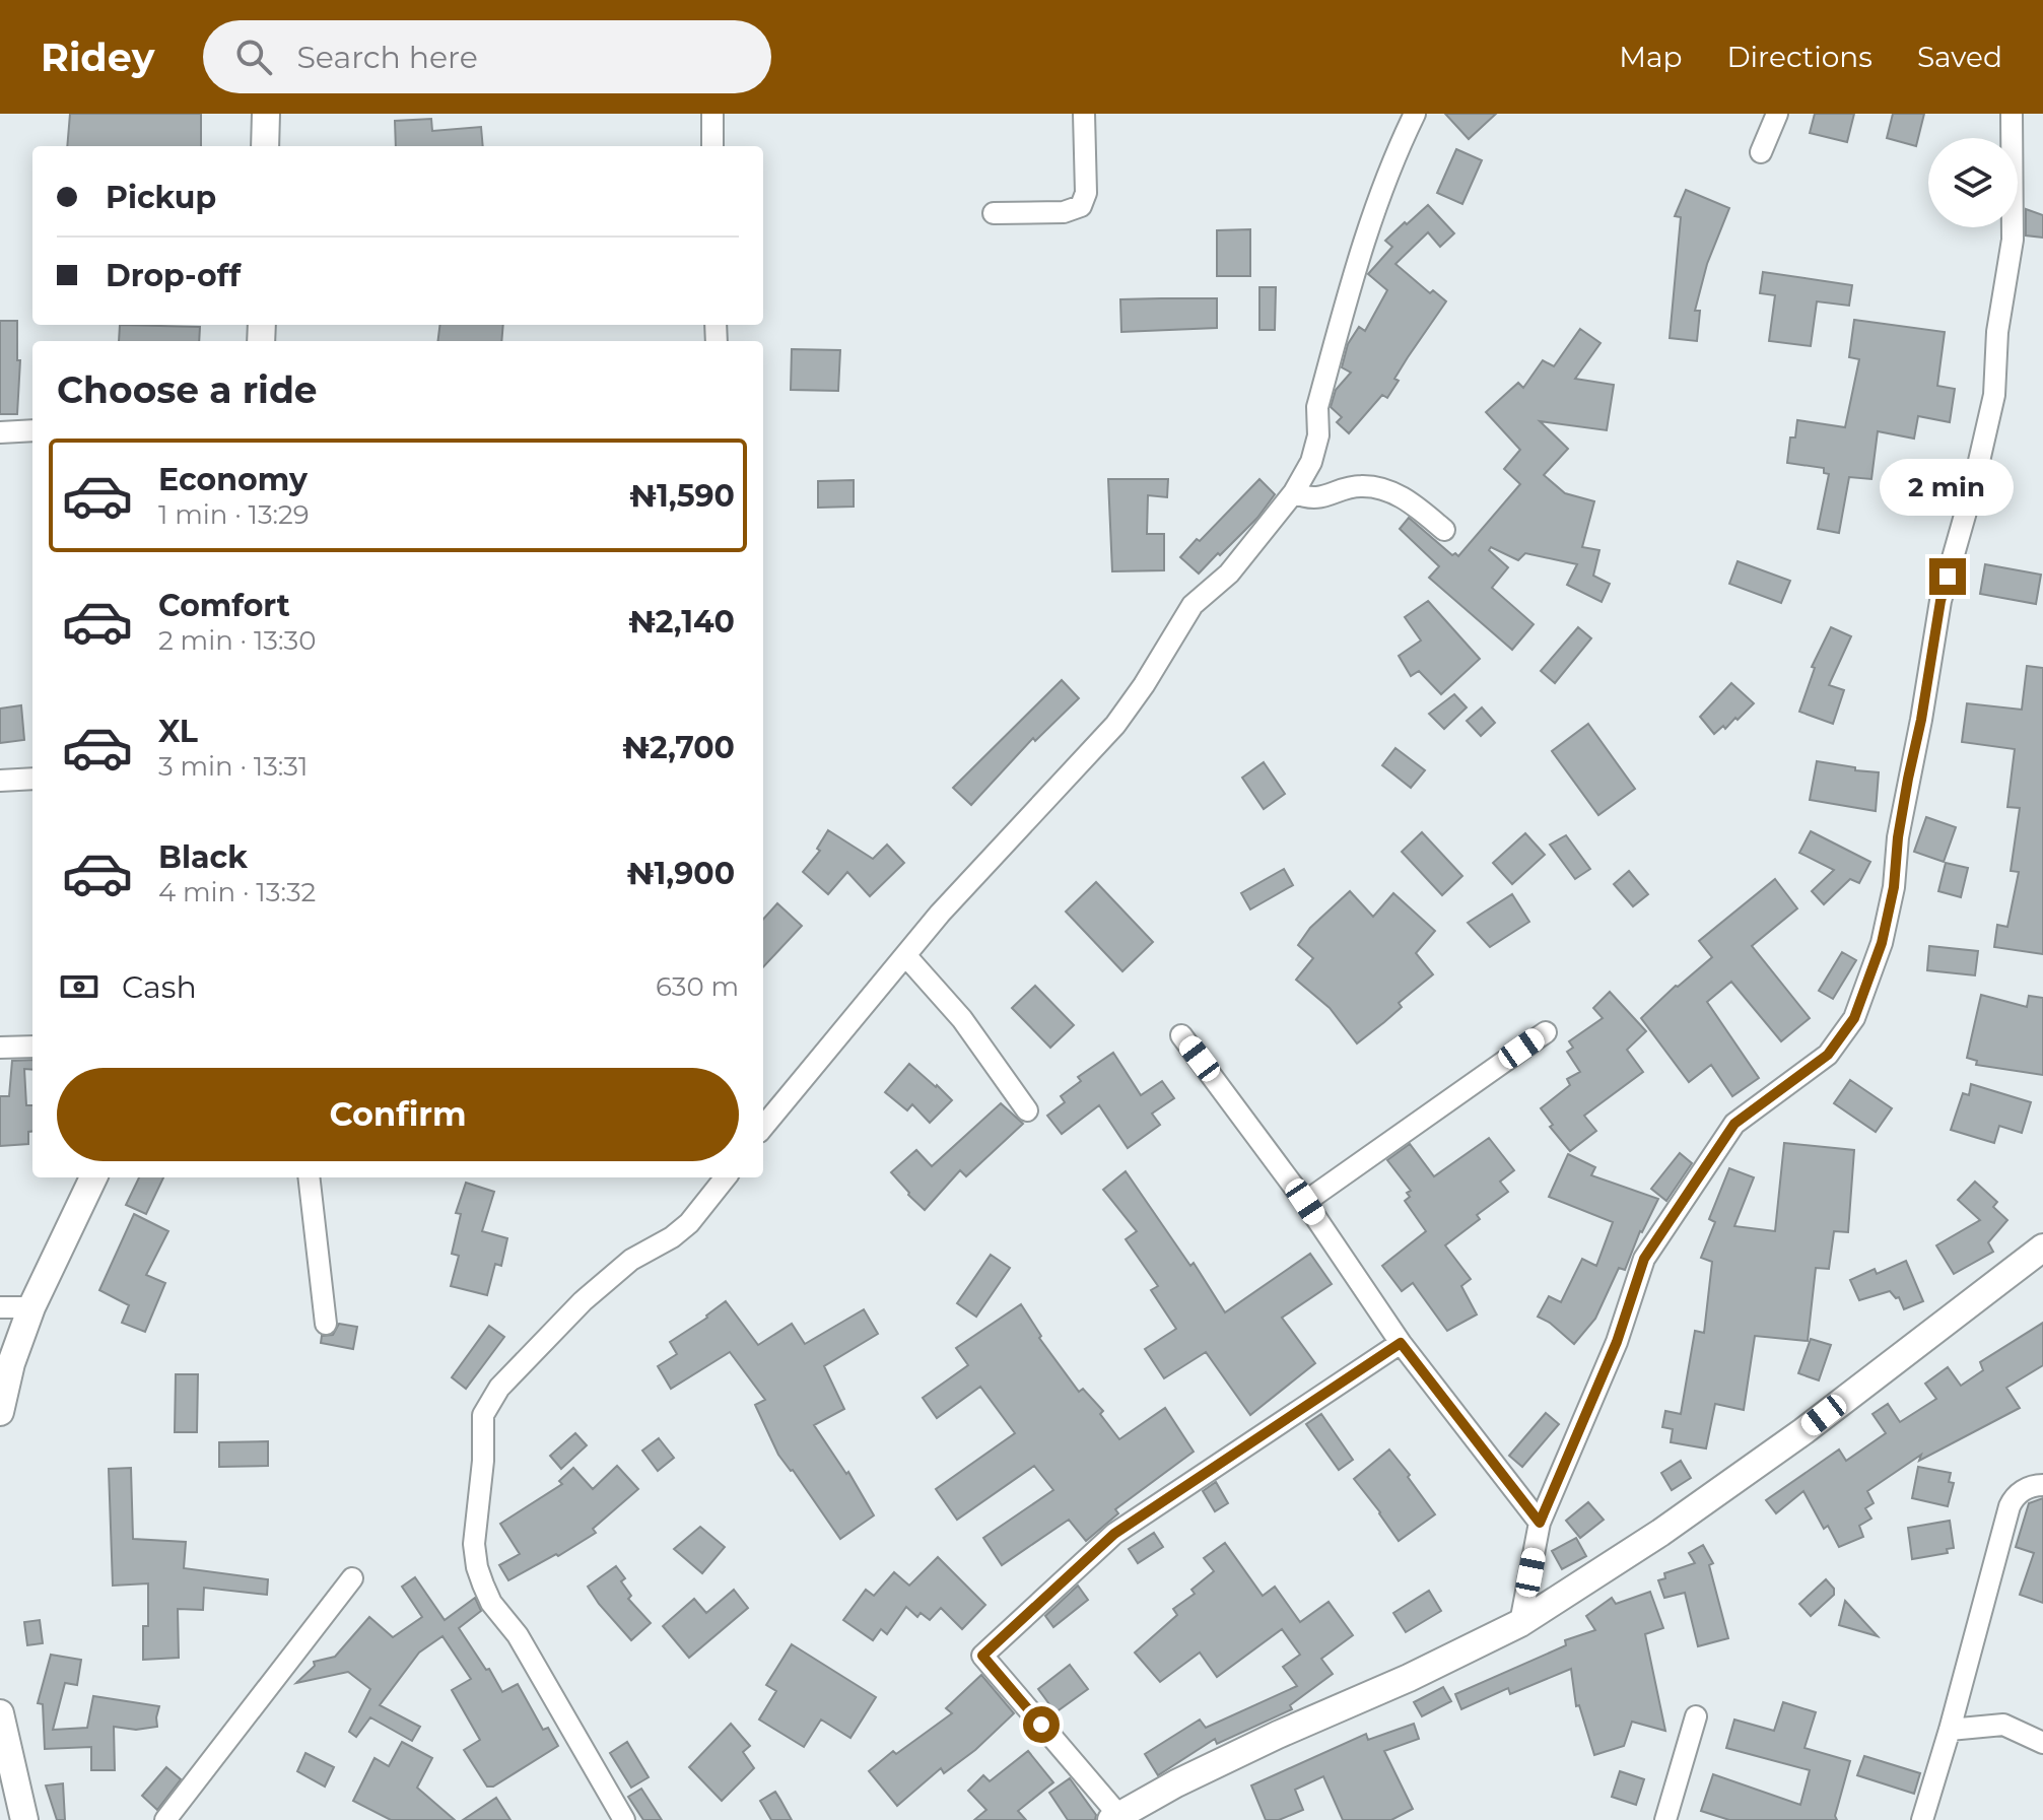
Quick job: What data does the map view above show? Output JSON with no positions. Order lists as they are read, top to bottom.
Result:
{
  "page": {
    "header": "Ridey",
    "search": "Search here",
    "nav": ["Map", "Directions", "Saved"],
    "banner": ["Pickup", "Drop-off"],
    "heading": "Choose a ride",
    "list": [
      {
        "name": "Economy",
        "note": "1 min · 13:29",
        "value": "₦1,590"
      },
      {
        "name": "Comfort",
        "note": "2 min · 13:30",
        "value": "₦2,140"
      },
      {
        "name": "XL",
        "note": "3 min · 13:31",
        "value": "₦2,700"
      },
      {
        "name": "Black",
        "note": "4 min · 13:32",
        "value": "₦1,900"
      }
    ],
    "bubble": "2 min",
    "pay": ["Cash", "630 m"],
    "buttons": "Confirm"
  }
}
